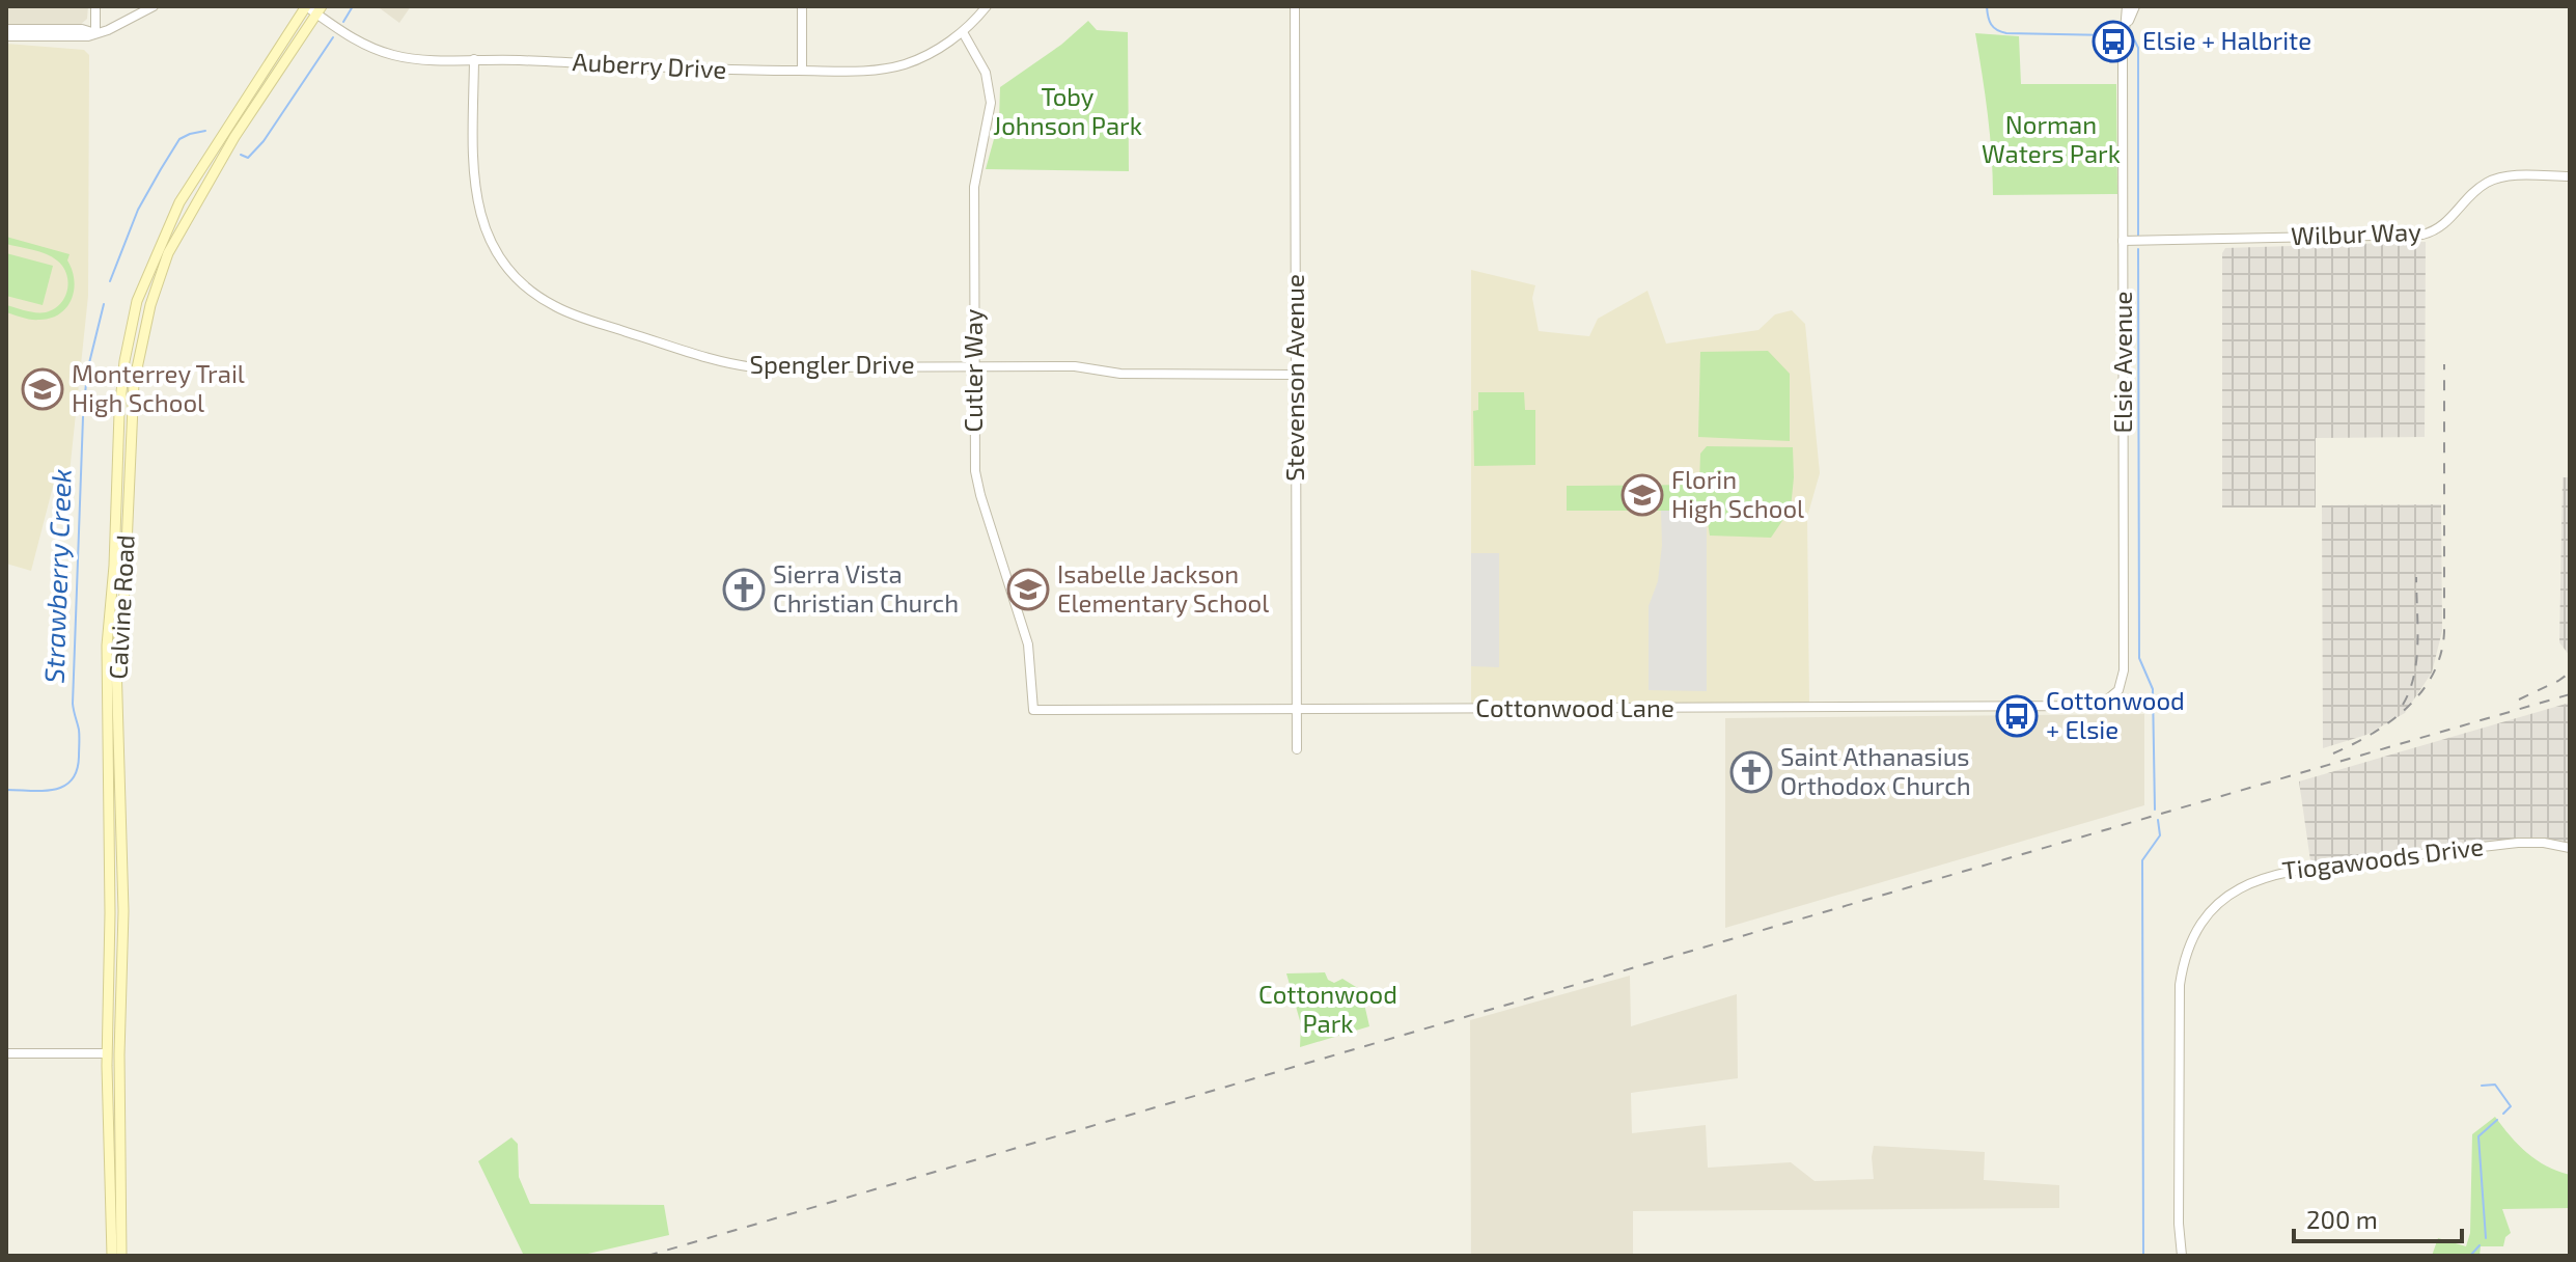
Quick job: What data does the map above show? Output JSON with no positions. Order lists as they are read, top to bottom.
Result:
{
  "streets": {
    "main road": ["Calvine Road"],
    "street": [
      "Auberry Drive",
      "Wilbur Way",
      "Elsie Avenue",
      "Spengler Drive",
      "Cutler Way",
      "Stevenson Avenue",
      "Cottonwood Lane",
      "Tiogawoods Drive"
    ]
  },
  "crossings": [
    ["Auberry Drive", "Spengler Drive"],
    ["Auberry Drive", "Cutler Way"],
    ["Auberry Drive", "Calvine Road"],
    ["Wilbur Way", "Elsie Avenue"],
    ["Elsie Avenue", "Cottonwood Lane"],
    ["Spengler Drive", "Cutler Way"],
    ["Spengler Drive", "Stevenson Avenue"],
    ["Cutler Way", "Cottonwood Lane"],
    ["Stevenson Avenue", "Cottonwood Lane"]
  ],
  "water": ["Strawberry Creek"],
  "parks": ["Toby Johnson Park", "Norman Waters Park", "Cottonwood Park"],
  "places": {
    "bus stop": ["Elsie + Halbrite", "Cottonwood + Elsie"],
    "school or university": ["Monterrey Trail High School", "Florin High School", "Isabelle Jackson Elementary School"],
    "church": ["Sierra Vista Christian Church", "Saint Athanasius Orthodox Church"]
  },
  "scale_bar": "200 m"
}
